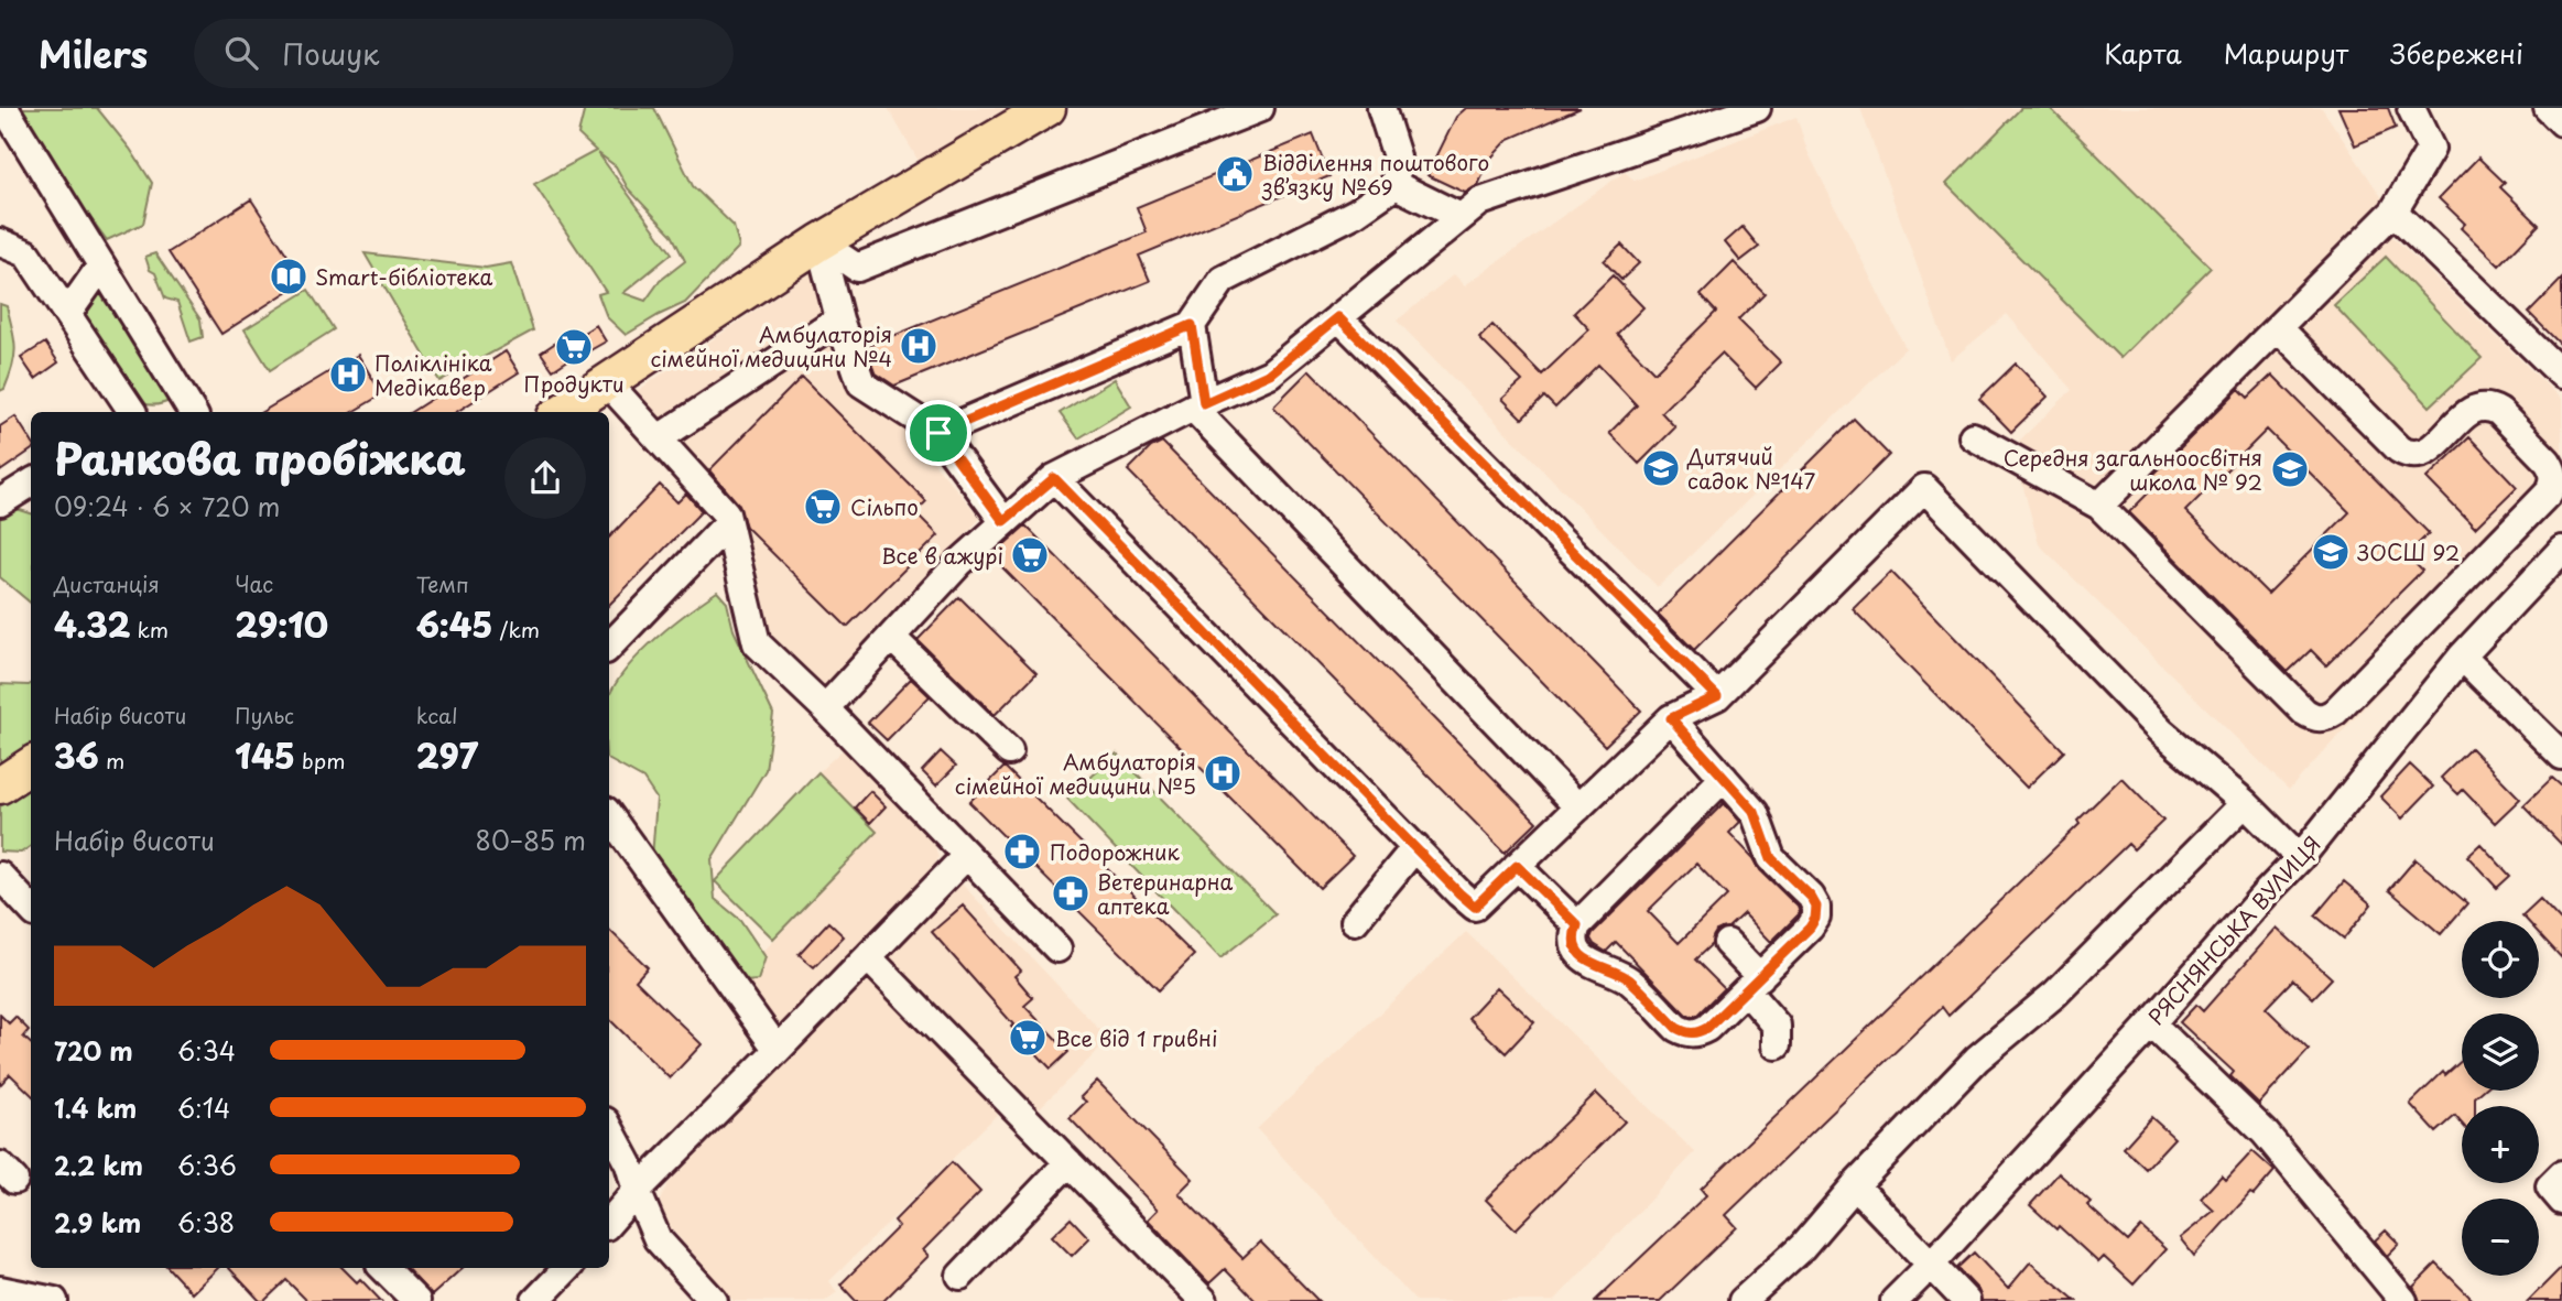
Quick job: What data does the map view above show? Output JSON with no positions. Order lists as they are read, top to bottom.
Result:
{
  "streets": {
    "street": ["РЯСНЯНСЬКА ВУЛИЦЯ"]
  },
  "places": {
    "public building": ["Відділення поштового зв’язку №69"],
    "library": ["Smart-бібліотека"],
    "hospital": ["Амбулаторія сімейної медицини №4", "Поліклініка Медікавер", "Амбулаторія сімейної медицини №5"],
    "supermarket": [
      "Продукти",
      "Сільпо",
      "Все в ажурі",
      "Все від 1 гривні"
    ],
    "school or university": ["Дитячий садок №147", "Середня загальноосвітня школа № 92", "ЗОСШ 92"],
    "pharmacy": ["Подорожник", "Ветеринарна аптека"]
  },
  "page": {
    "header": "Milers",
    "search": "Пошук",
    "nav": ["Карта", "Маршрут", "Збережені"],
    "heading": ["Ранкова пробіжка", "09:24 · 6 × 720 m"],
    "stats": [
      ["Дистанція", "4.32 km"],
      ["Час", "29:10"],
      ["Темп", "6:45 /km"],
      ["Набір висоти", "36 m"],
      ["Пульс", "145 bpm"],
      ["kcal", "297"]
    ],
    "chart": ["Набір висоти", "80–85 m"],
    "map_buttons": ["+", "−"],
    "list": [
      {
        "name": "720 m",
        "note": "6:34"
      },
      {
        "name": "1.4 km",
        "note": "6:14"
      },
      {
        "name": "2.2 km",
        "note": "6:36"
      },
      {
        "name": "2.9 km",
        "note": "6:38"
      }
    ]
  }
}
